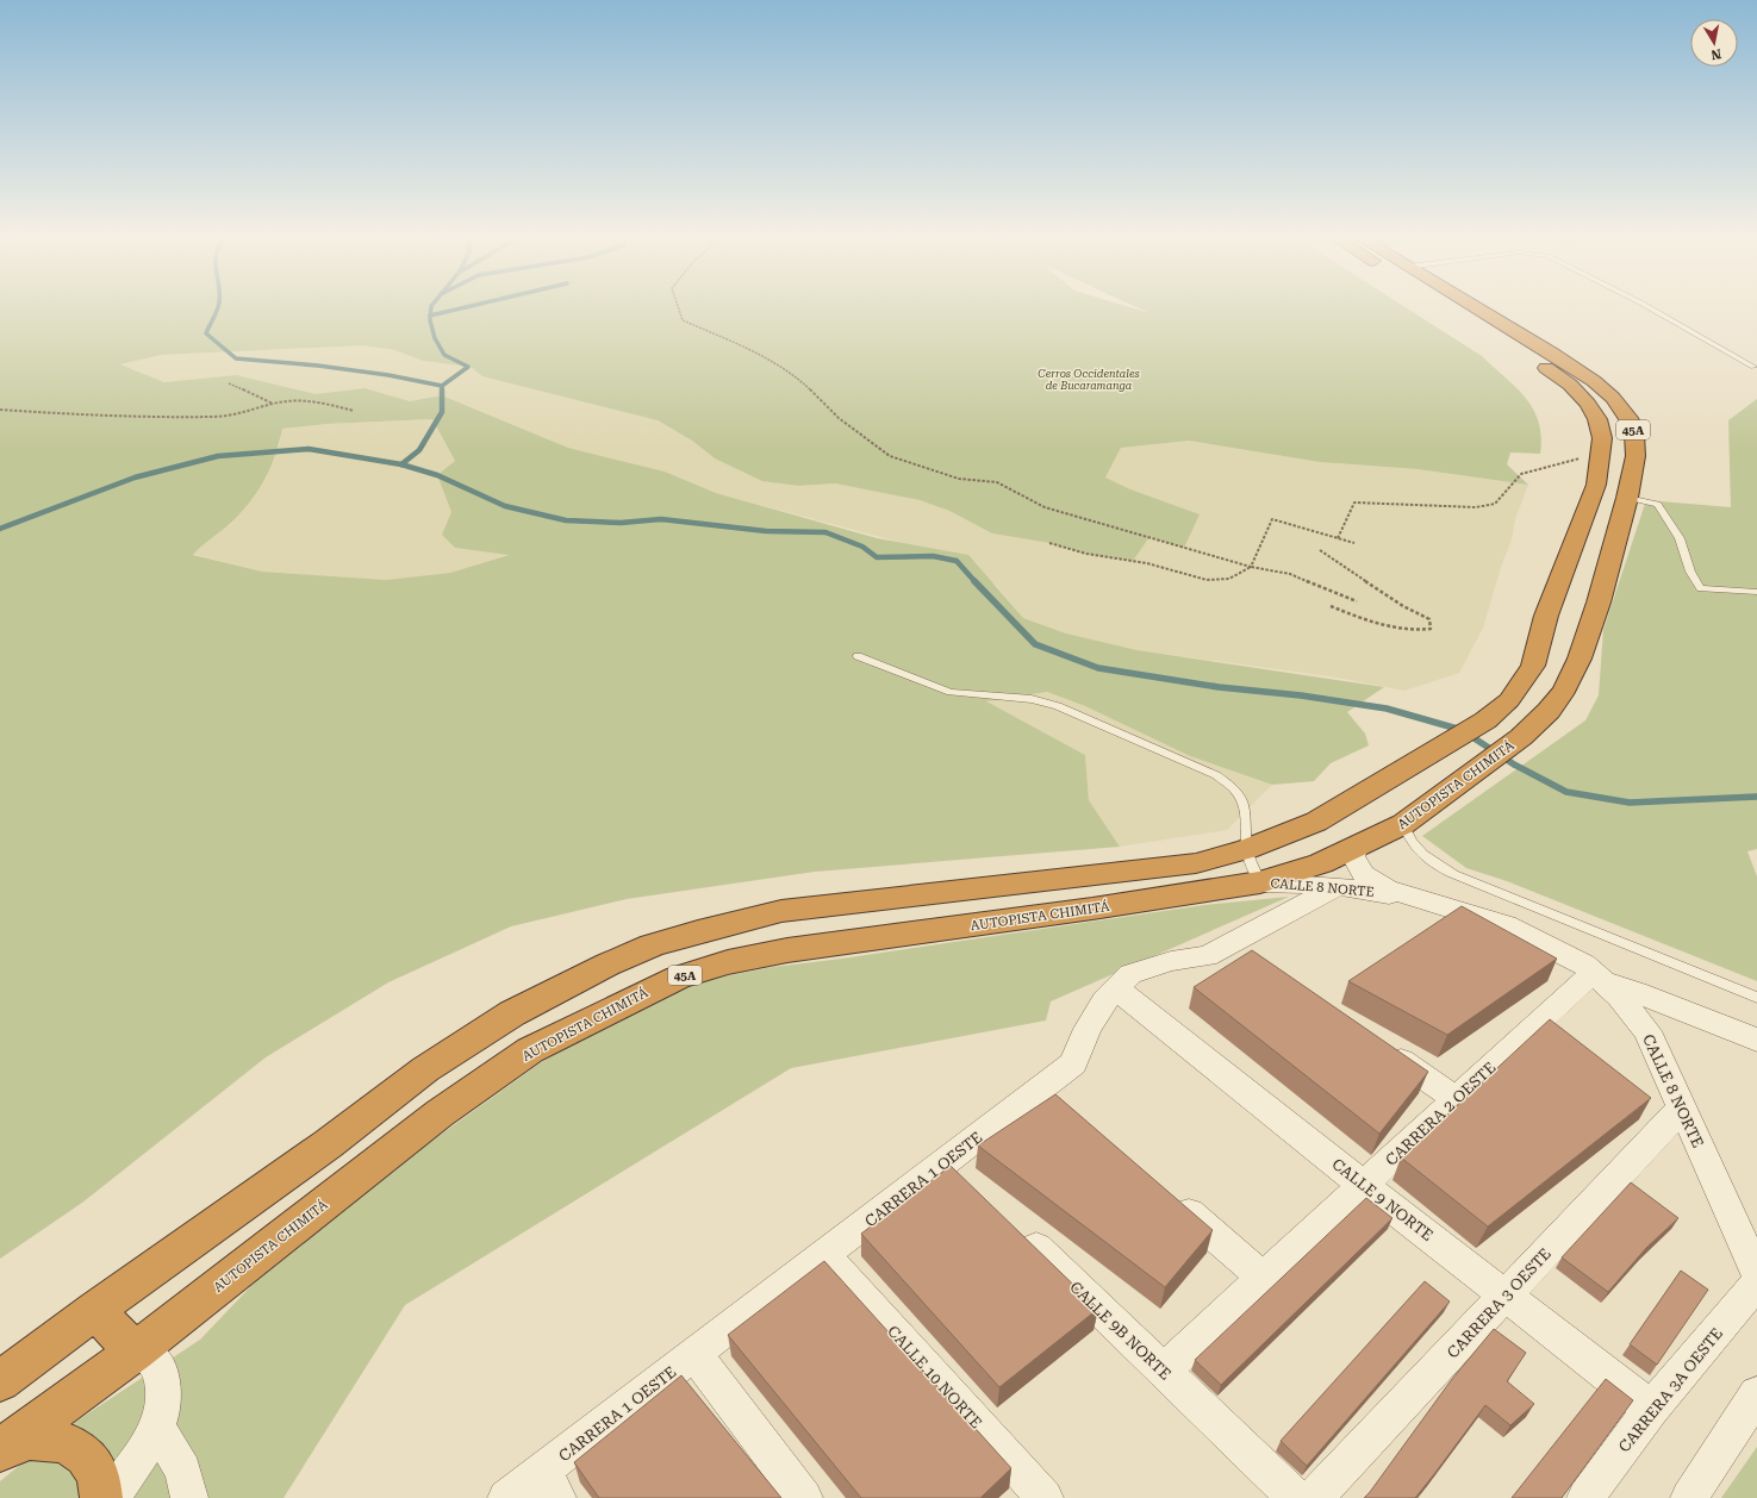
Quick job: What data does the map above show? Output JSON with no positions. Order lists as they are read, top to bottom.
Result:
{
  "streets": {
    "highway": ["45A", "AUTOPISTA CHIMITÁ"],
    "street": [
      "CALLE 8 NORTE",
      "CARRERA 2 OESTE",
      "CARRERA 1 OESTE",
      "CALLE 9 NORTE",
      "CARRERA 3 OESTE",
      "CALLE 9B NORTE",
      "CALLE 10 NORTE",
      "CARRERA 3A OESTE"
    ]
  },
  "crossings": [
    ["AUTOPISTA CHIMITÁ", "CALLE 8 NORTE"],
    ["CALLE 8 NORTE", "CARRERA 2 OESTE"],
    ["CALLE 8 NORTE", "CARRERA 1 OESTE"],
    ["CALLE 8 NORTE", "CARRERA 3 OESTE"],
    ["CARRERA 2 OESTE", "CALLE 9 NORTE"],
    ["CARRERA 2 OESTE", "CALLE 9B NORTE"],
    ["CARRERA 1 OESTE", "CALLE 9 NORTE"],
    ["CARRERA 1 OESTE", "CALLE 10 NORTE"],
    ["CALLE 9 NORTE", "CARRERA 3 OESTE"],
    ["CALLE 9 NORTE", "CARRERA 3A OESTE"]
  ],
  "parks": ["Cerros Occidentales de Bucaramanga"],
  "north": "bottom"
}
